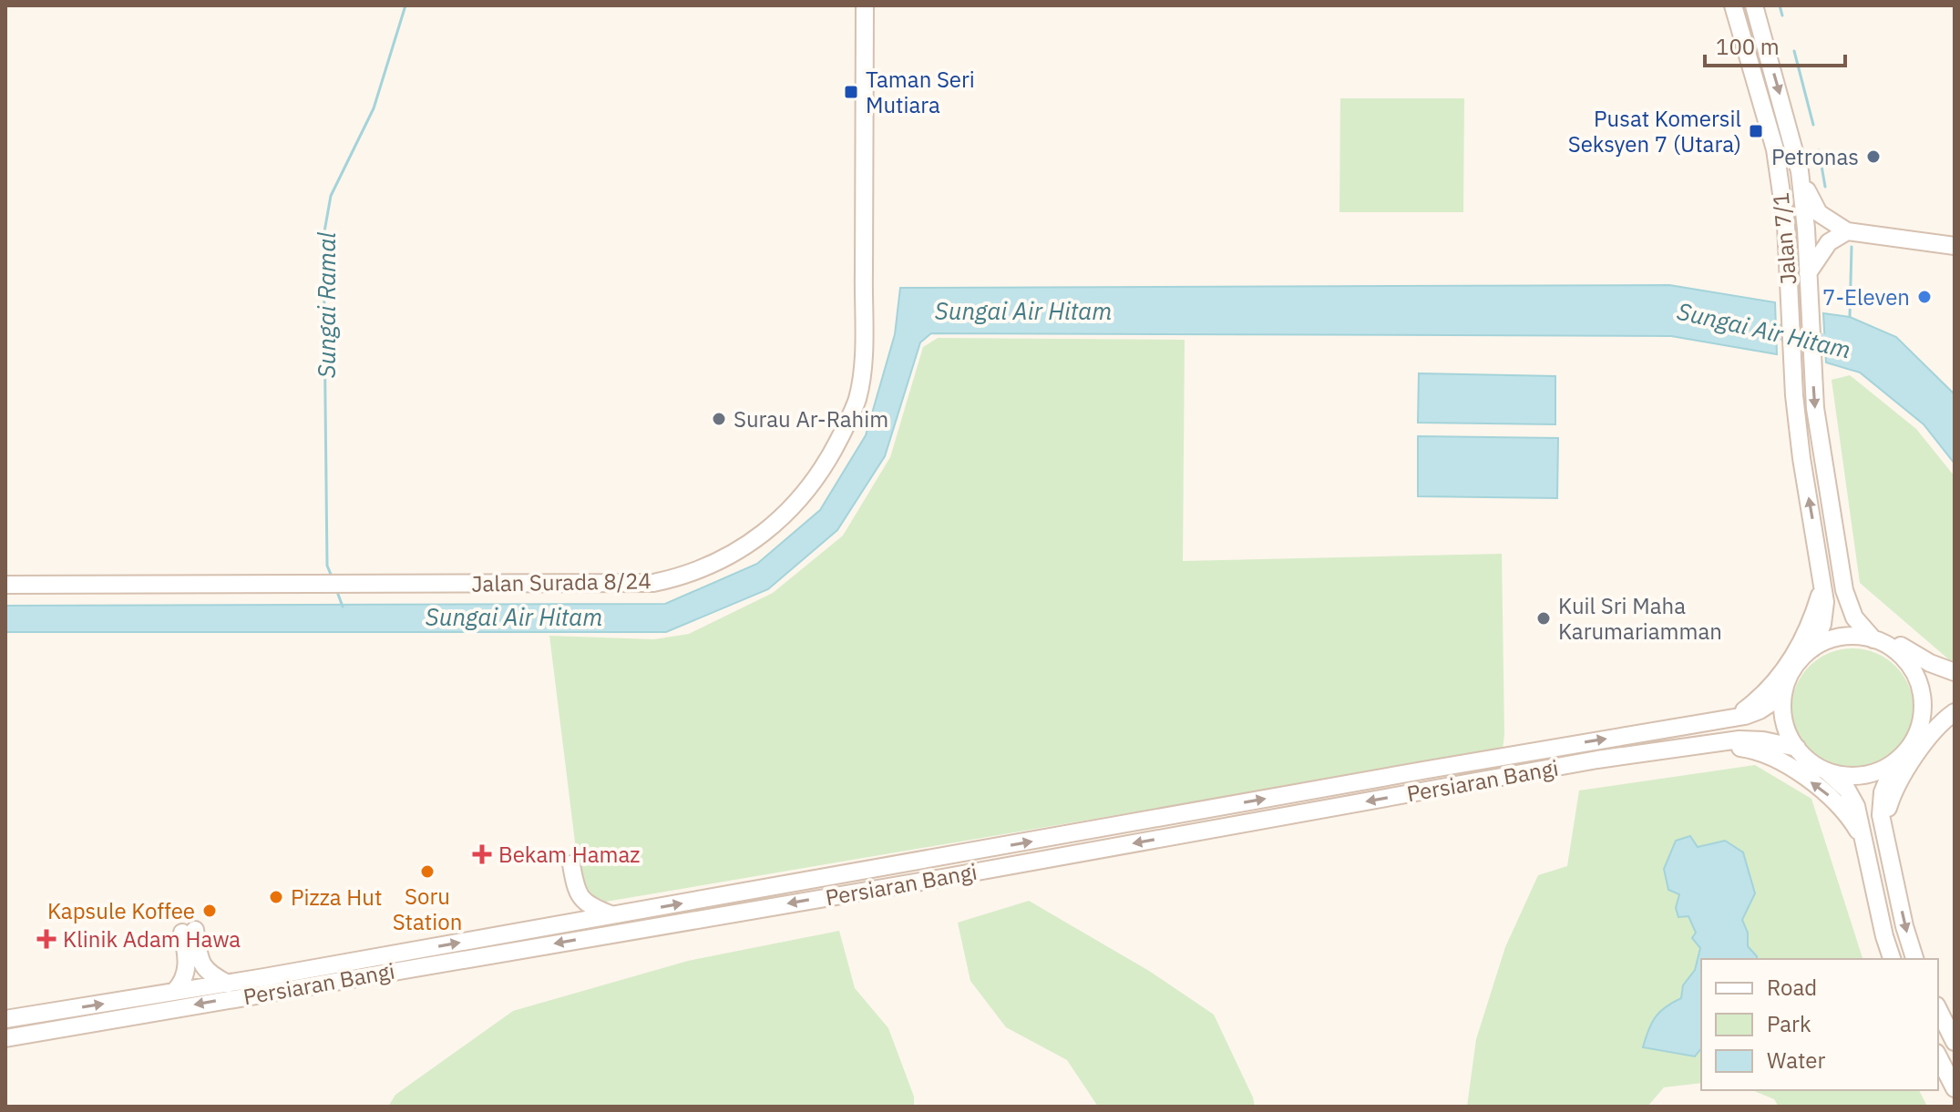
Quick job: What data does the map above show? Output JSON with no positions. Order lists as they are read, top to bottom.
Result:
{
  "streets": {
    "main road": ["Jalan 7/1", "Jalan Surada 8/24", "Persiaran Bangi"]
  },
  "crossings": [
    ["Jalan 7/1", "Persiaran Bangi"]
  ],
  "water": ["Sungai Ramal", "Sungai Air Hitam"],
  "places": {
    "transit": ["Taman Seri Mutiara", "Pusat Komersil Seksyen 7 (Utara)"],
    "other": [
      "Petronas",
      "7-Eleven",
      "Surau Ar-Rahim",
      "Kuil Sri Maha Karumariamman",
      "Soru Station",
      "Pizza Hut",
      "Kapsule Koffee"
    ],
    "health": ["Bekam Hamaz", "Klinik Adam Hawa"]
  },
  "legend": ["Road", "Park", "Water"],
  "scale_bar": "100 m"
}
